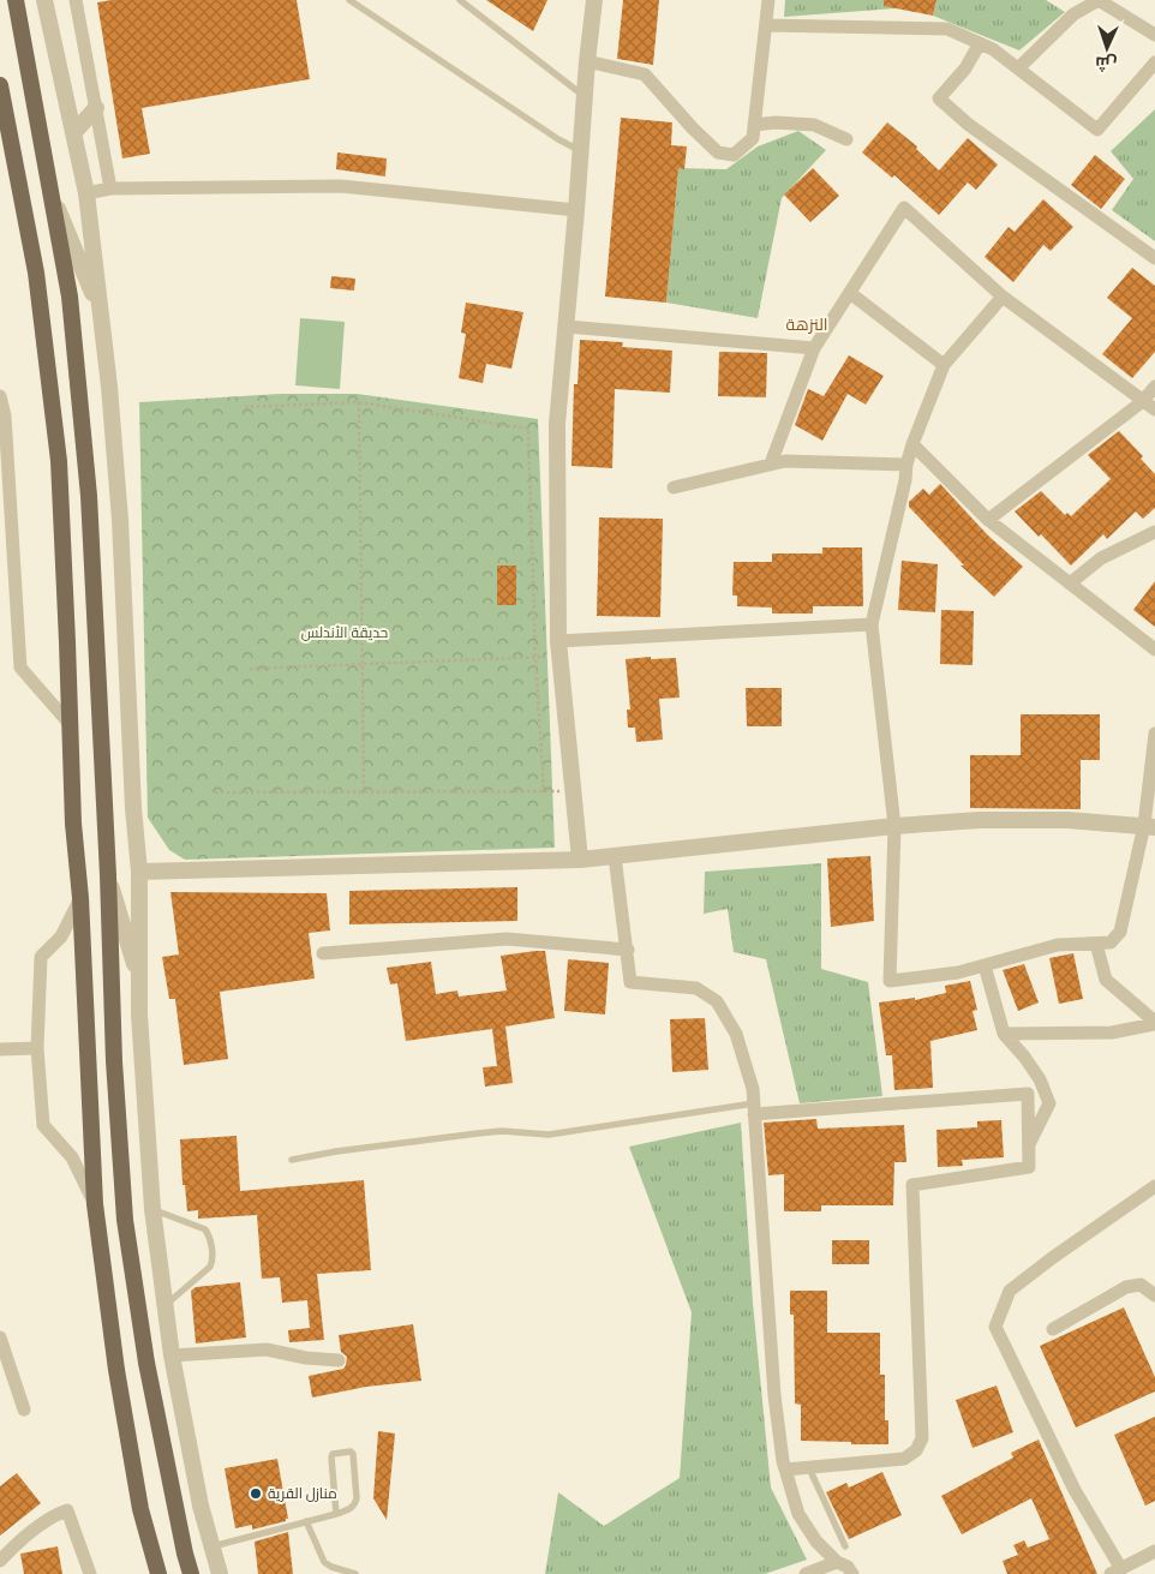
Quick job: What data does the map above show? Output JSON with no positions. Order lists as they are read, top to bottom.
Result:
{
  "districts": ["النزهة"],
  "parks": ["حديقة الأندلس"],
  "places": ["منازل القرية"],
  "north": "bottom"
}
